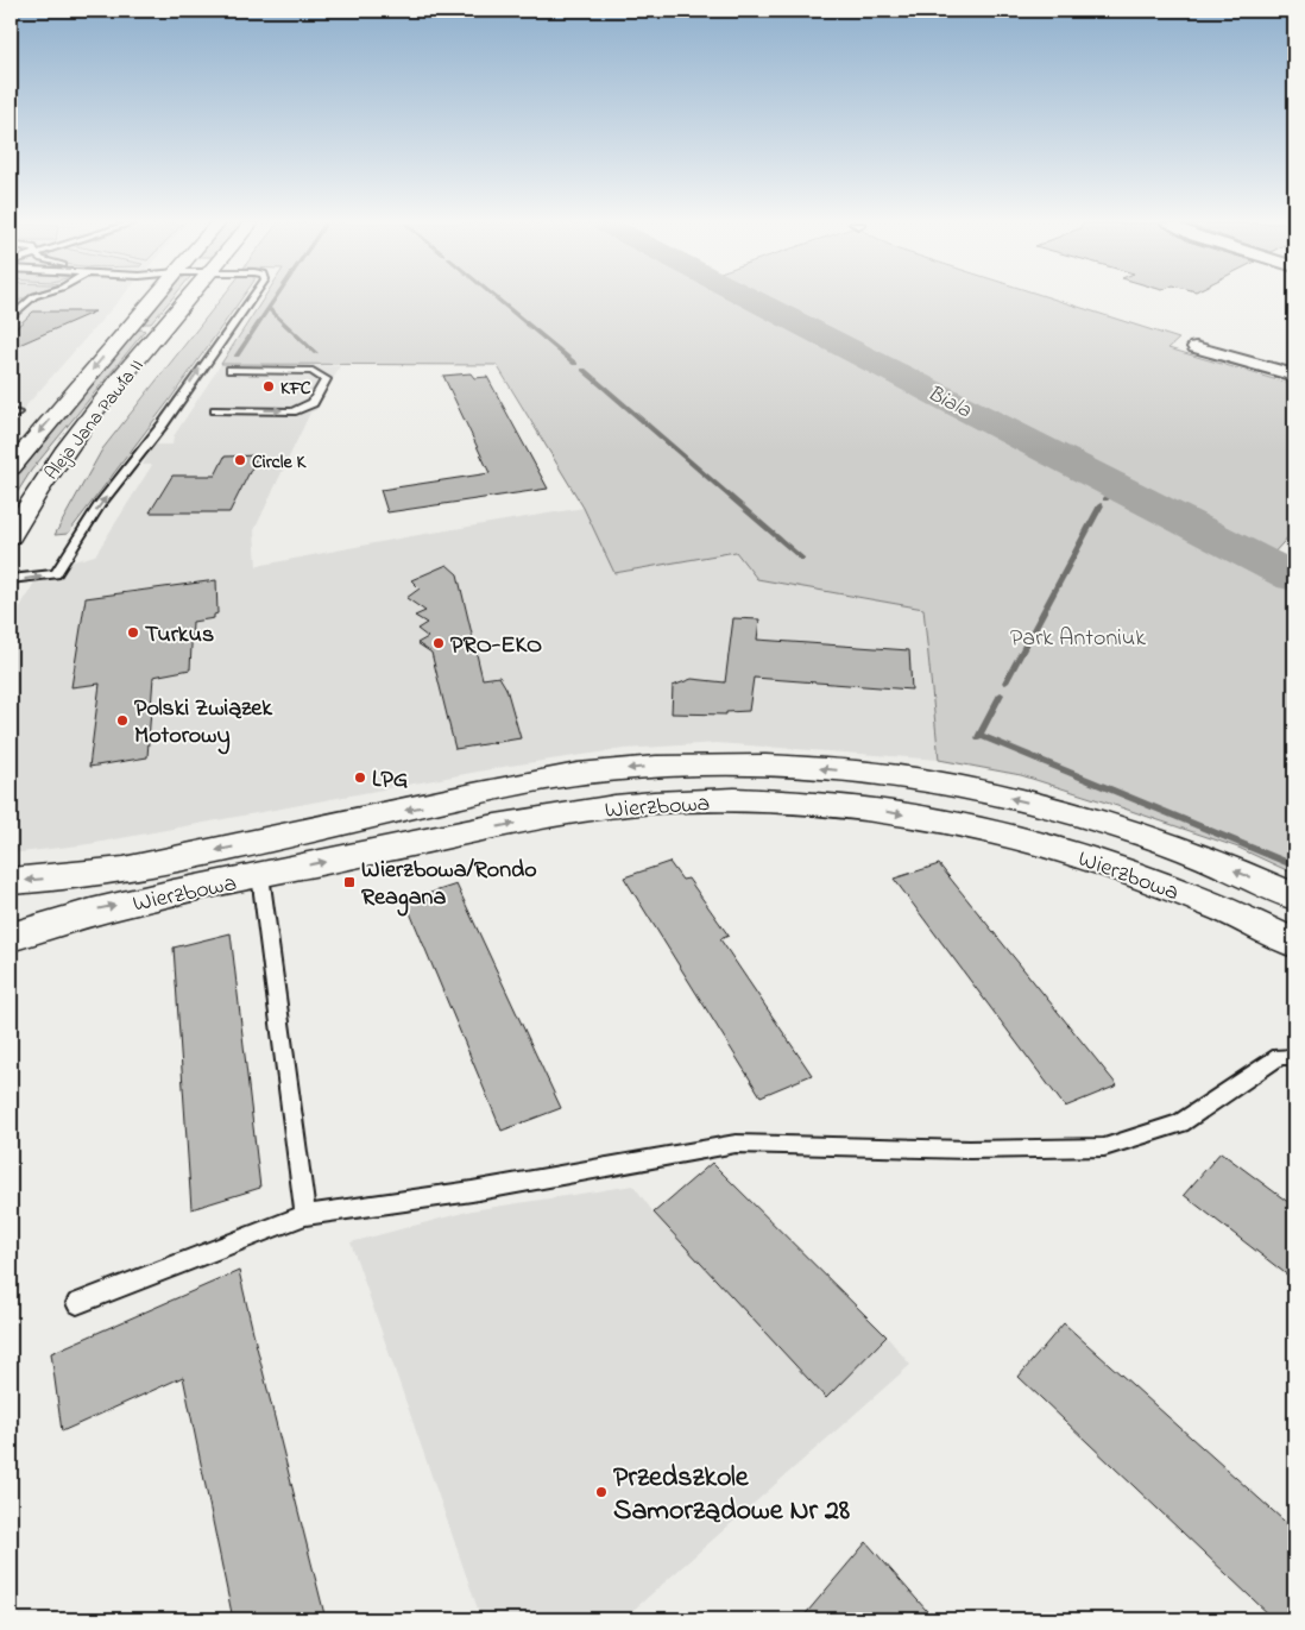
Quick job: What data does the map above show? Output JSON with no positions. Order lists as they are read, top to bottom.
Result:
{
  "streets": {
    "main road": ["Aleja Jana Pawła II", "Wierzbowa"]
  },
  "water": ["Biala"],
  "parks": ["Park Antoniuk"],
  "places": {
    "other": [
      "KFC",
      "Circle K",
      "Turkus",
      "PRO-EKO",
      "Polski Związek Motorowy",
      "LPG",
      "Przedszkole Samorządowe Nr 28"
    ],
    "transit": ["Wierzbowa/Rondo Reagana"]
  }
}
